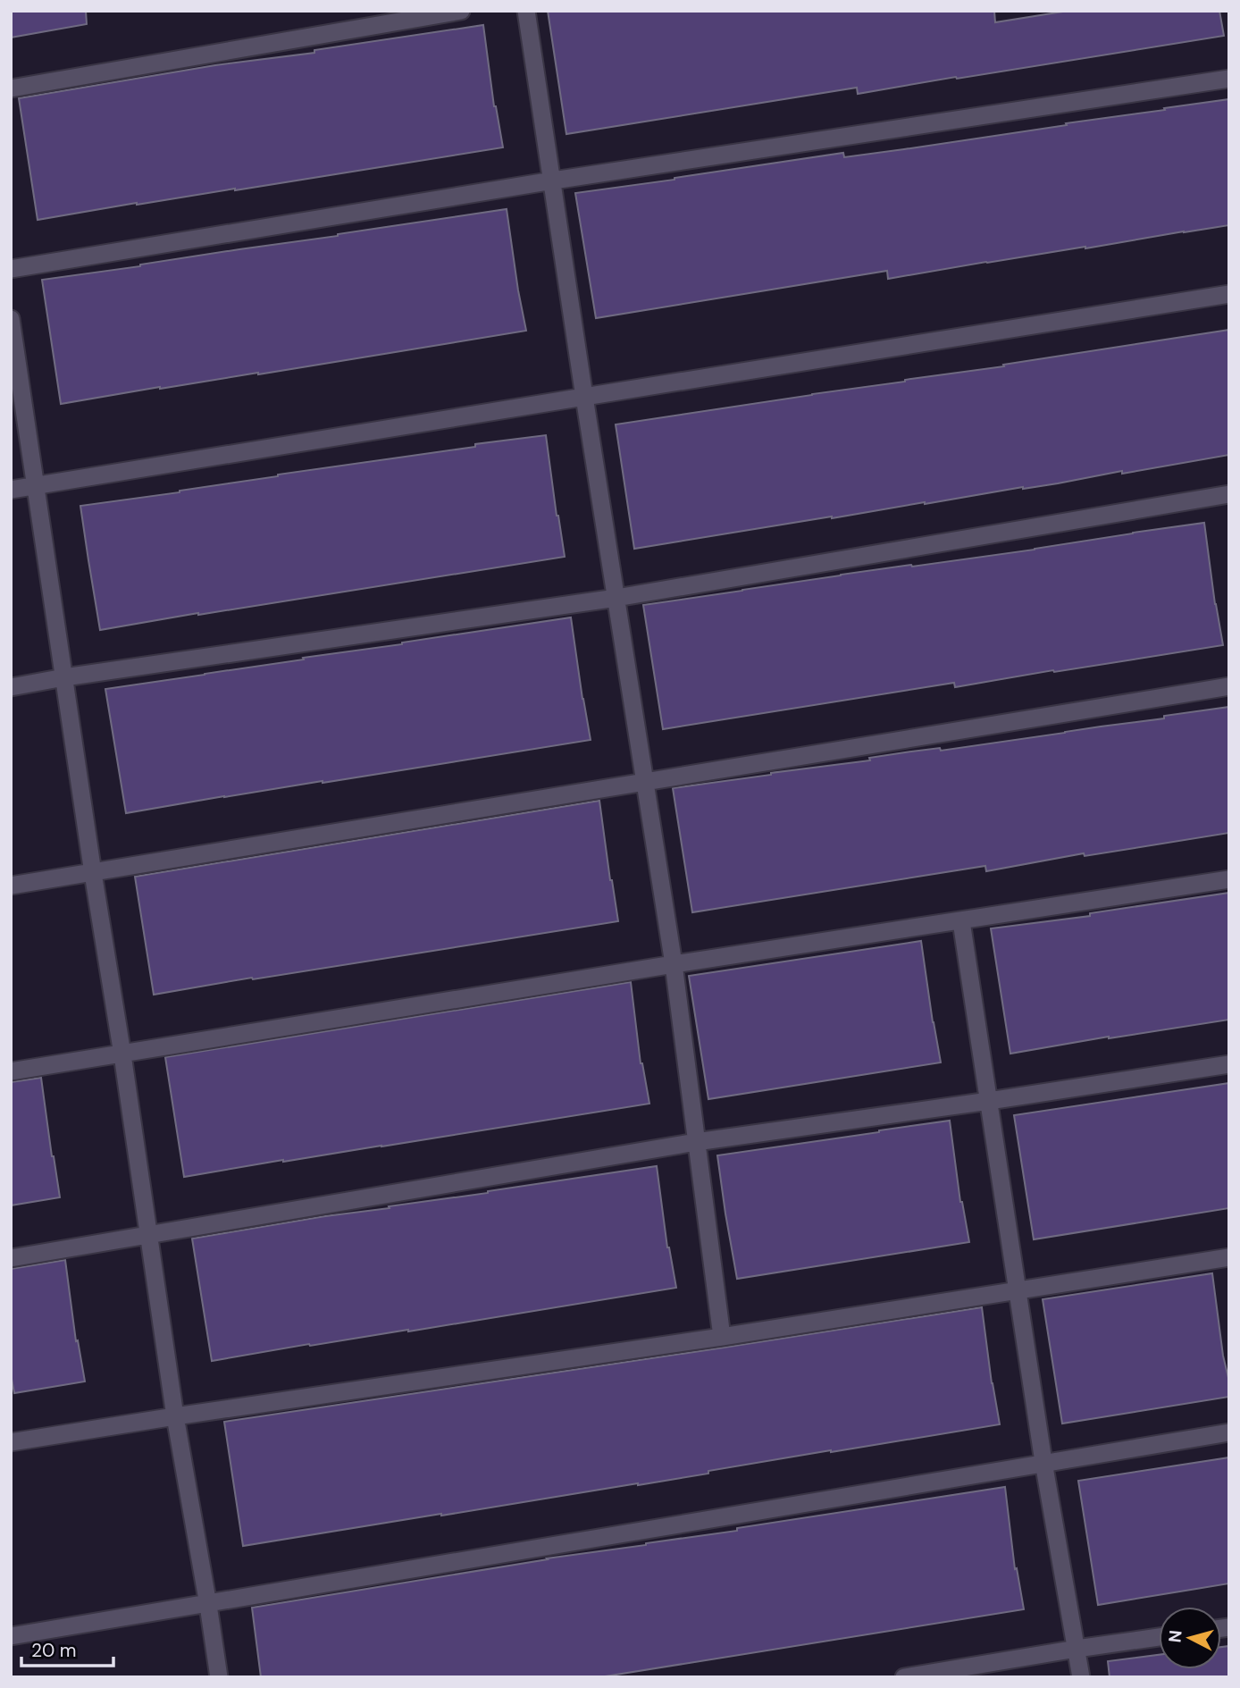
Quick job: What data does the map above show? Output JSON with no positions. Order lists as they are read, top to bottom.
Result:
{
  "scale_bar": "20 m",
  "north": "left"
}
